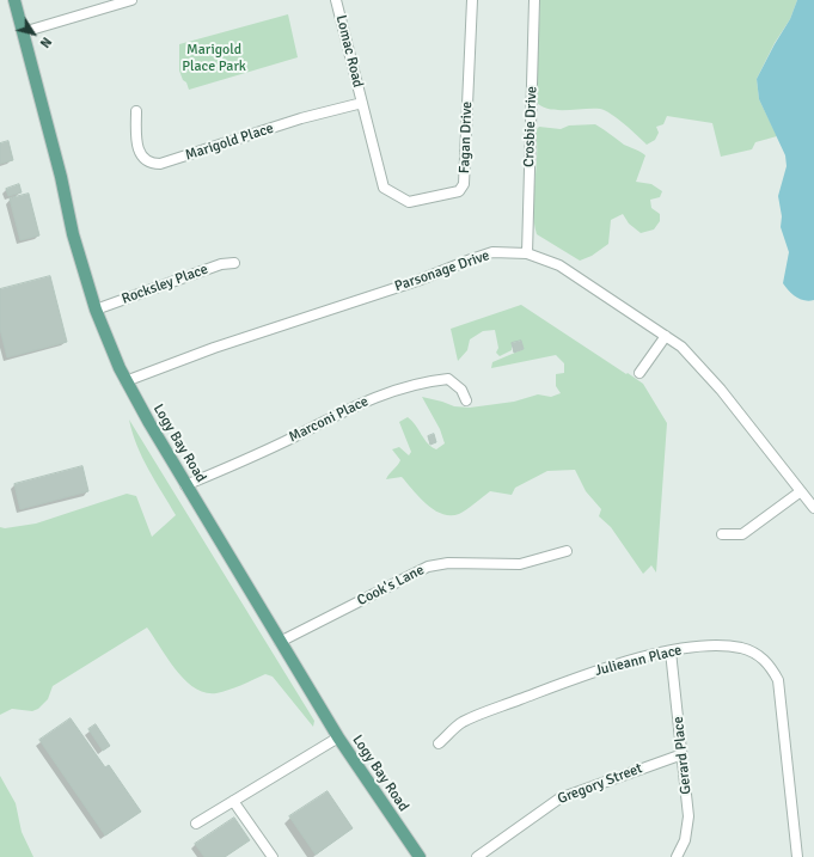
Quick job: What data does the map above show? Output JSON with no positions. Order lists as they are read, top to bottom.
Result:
{
  "streets": {
    "main road": ["Logy Bay Road"],
    "street": [
      "Lomac Road",
      "Crosbie Drive",
      "Fagan Drive",
      "Marigold Place",
      "Parsonage Drive",
      "Rocksley Place",
      "Marconi Place",
      "Cook's Lane",
      "Julieann Place",
      "Gerard Place",
      "Gregory Street"
    ]
  },
  "crossings": [
    ["Lomac Road", "Fagan Drive"],
    ["Lomac Road", "Marigold Place"],
    ["Crosbie Drive", "Parsonage Drive"],
    ["Fagan Drive", "Marigold Place"],
    ["Parsonage Drive", "Logy Bay Road"],
    ["Rocksley Place", "Logy Bay Road"],
    ["Marconi Place", "Logy Bay Road"],
    ["Logy Bay Road", "Cook's Lane"],
    ["Julieann Place", "Gerard Place"],
    ["Gerard Place", "Gregory Street"]
  ],
  "parks": ["Marigold Place Park"],
  "north": "bottom right"
}
